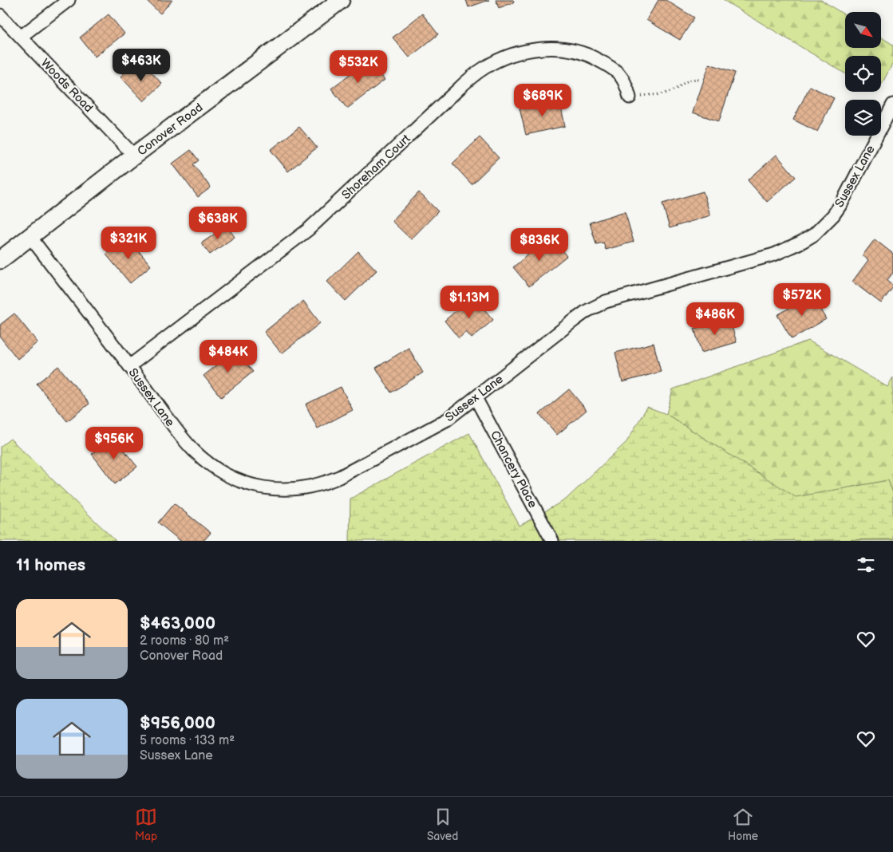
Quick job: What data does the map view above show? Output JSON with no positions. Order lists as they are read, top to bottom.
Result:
{
  "streets": {
    "street": [
      "Woods Road",
      "Conover Road",
      "Shoreham Court",
      "Sussex Lane",
      "Chancery Place"
    ]
  },
  "crossings": [
    ["Woods Road", "Conover Road"],
    ["Conover Road", "Sussex Lane"],
    ["Shoreham Court", "Sussex Lane"],
    ["Sussex Lane", "Chancery Place"]
  ],
  "north": "bottom right",
  "page": {
    "price": [
      "$463K",
      "$532K",
      "$689K",
      "$638K",
      "$321K",
      "$836K",
      "$572K",
      "$1.13M",
      "$486K",
      "$484K",
      "$956K"
    ],
    "heading": "11 homes",
    "list": [
      {
        "name": "$463,000",
        "note": "2 rooms · 80 m² · Conover Road"
      },
      {
        "name": "$956,000",
        "note": "5 rooms · 133 m² · Sussex Lane"
      }
    ],
    "tabs": ["Map", "Saved", "Home"]
  }
}
